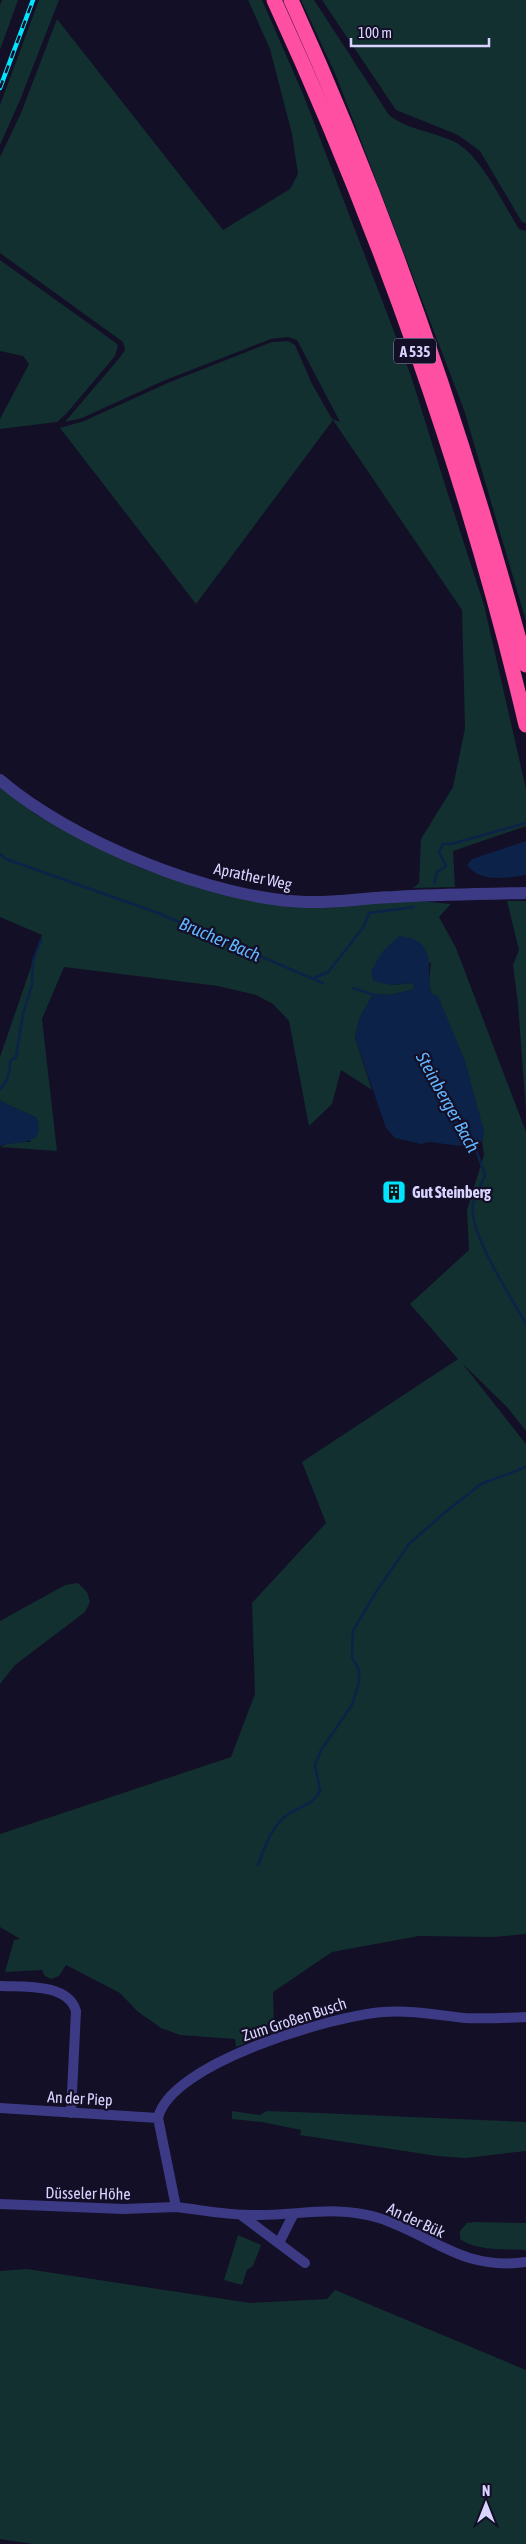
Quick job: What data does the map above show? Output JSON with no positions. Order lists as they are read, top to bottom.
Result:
{
  "streets": {
    "highway": ["A 535"],
    "street": [
      "Aprather Weg",
      "Zum Großen Busch",
      "An der Piep",
      "Düsseler Höhe",
      "An der Bük"
    ]
  },
  "crossings": [
    ["Zum Großen Busch", "An der Piep"],
    ["Düsseler Höhe", "An der Bük"]
  ],
  "water": ["Brucher Bach", "Steinberger Bach"],
  "places": {
    "building": ["Gut Steinberg"]
  },
  "scale_bar": "100 m",
  "north": "top"
}
